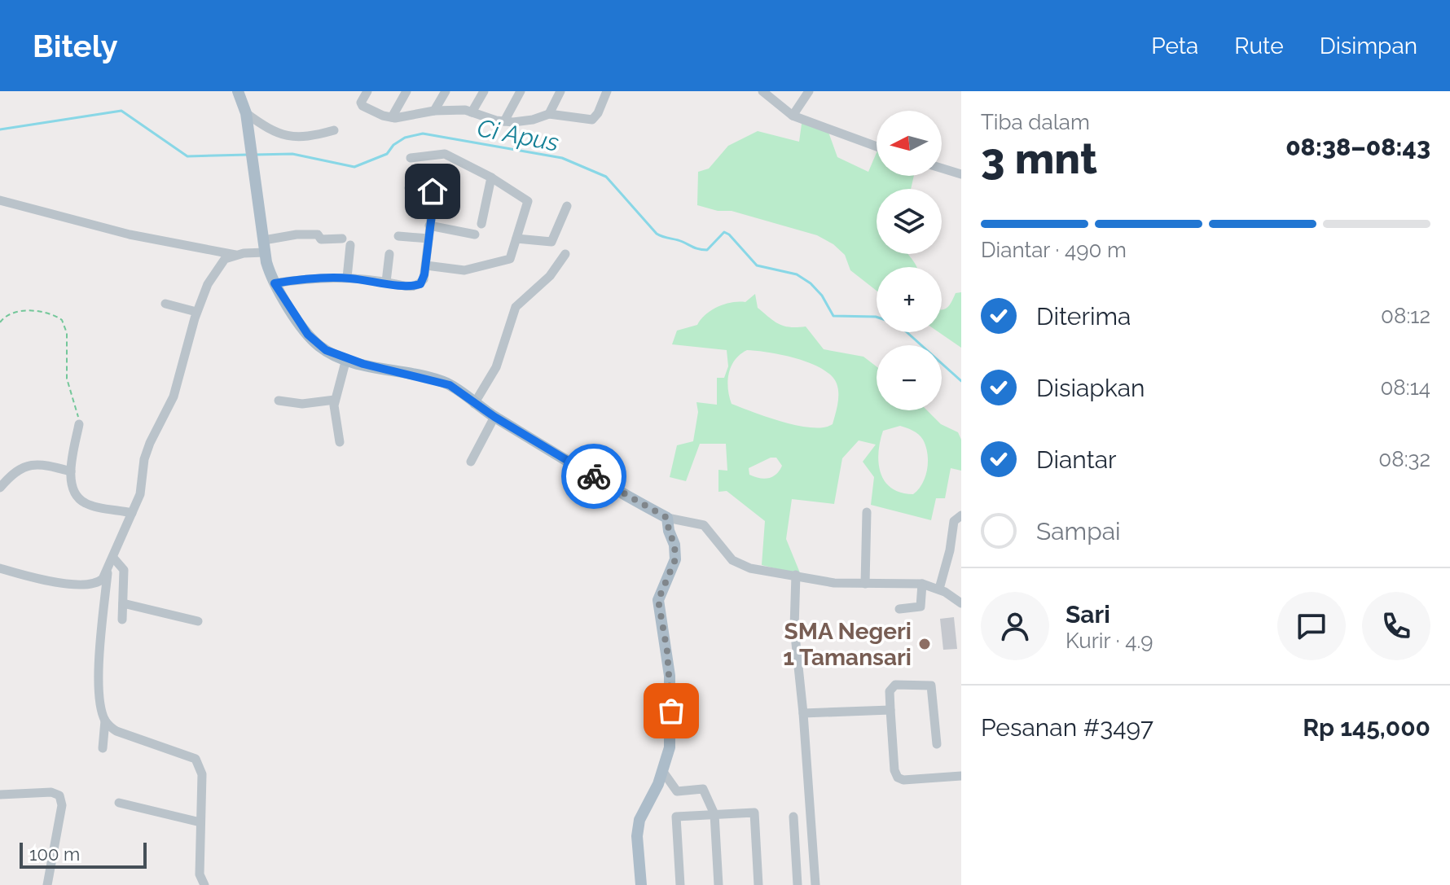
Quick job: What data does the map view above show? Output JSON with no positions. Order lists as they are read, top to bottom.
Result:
{
  "water": ["Ci Apus"],
  "places": ["SMA Negeri 1 Tamansari"],
  "scale_bar": "100 m",
  "north": "left",
  "page": {
    "header": "Bitely",
    "nav": ["Peta", "Rute", "Disimpan"],
    "heading": ["3 mnt", "Tiba dalam", "08:38–08:43"],
    "panel": [
      "Sari",
      "Kurir · 4.9",
      "Pesanan #3497",
      "Rp 145,000"
    ],
    "map_buttons": ["+", "−"],
    "bar": "Diantar · 490 m",
    "list": [
      ["Diterima", "08:12"],
      ["Disiapkan", "08:14"],
      ["Diantar", "08:32"],
      "Sampai"
    ],
    "scale": "100 m"
  }
}
